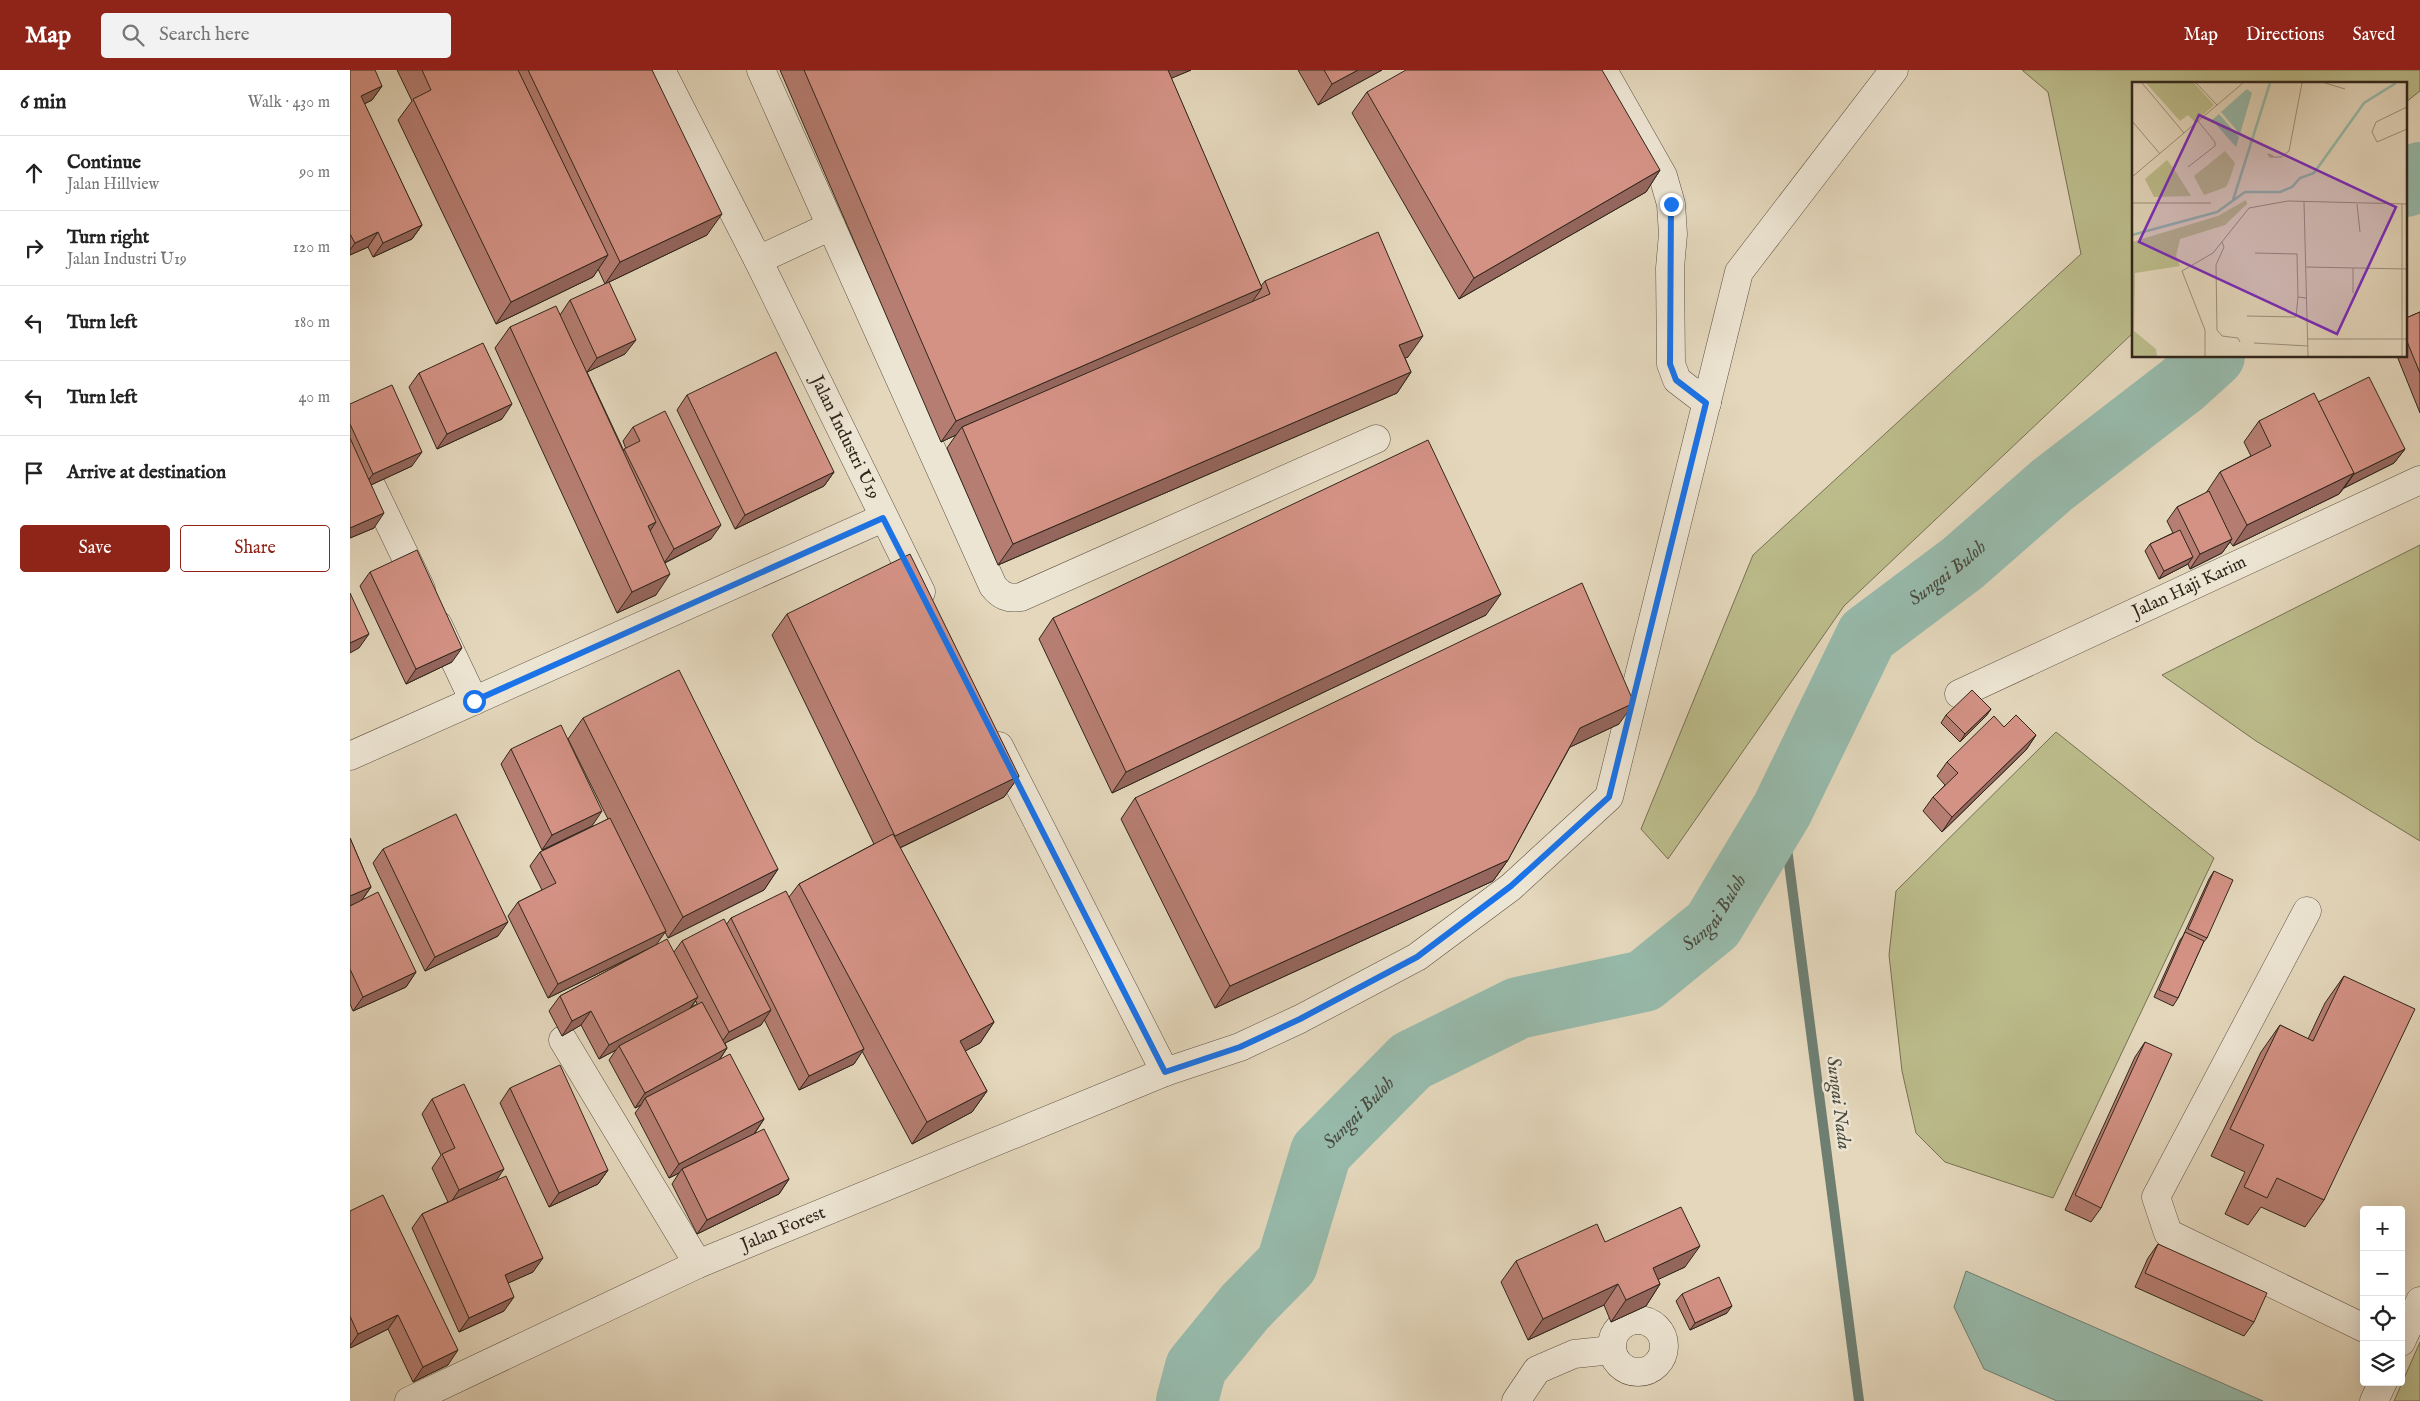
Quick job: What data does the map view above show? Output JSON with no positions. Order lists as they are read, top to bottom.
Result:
{
  "streets": {
    "street": ["Jalan Industri U19", "Jalan Haji Karim", "Jalan Forest"]
  },
  "water": ["Sungai Buloh", "Sungai Nada"],
  "page": {
    "header": "Map",
    "search": "Search here",
    "nav": ["Map", "Directions", "Saved"],
    "heading": ["6 min", "Walk · 430 m"],
    "list": [
      ["Continue", "Jalan Hillview", "90 m"],
      ["Turn right", "Jalan Industri U19", "120 m"],
      ["Turn left", "180 m"],
      ["Turn left", "40 m"],
      "Arrive at destination"
    ],
    "buttons": ["Save", "Share"],
    "map_buttons": ["+", "−"]
  }
}
